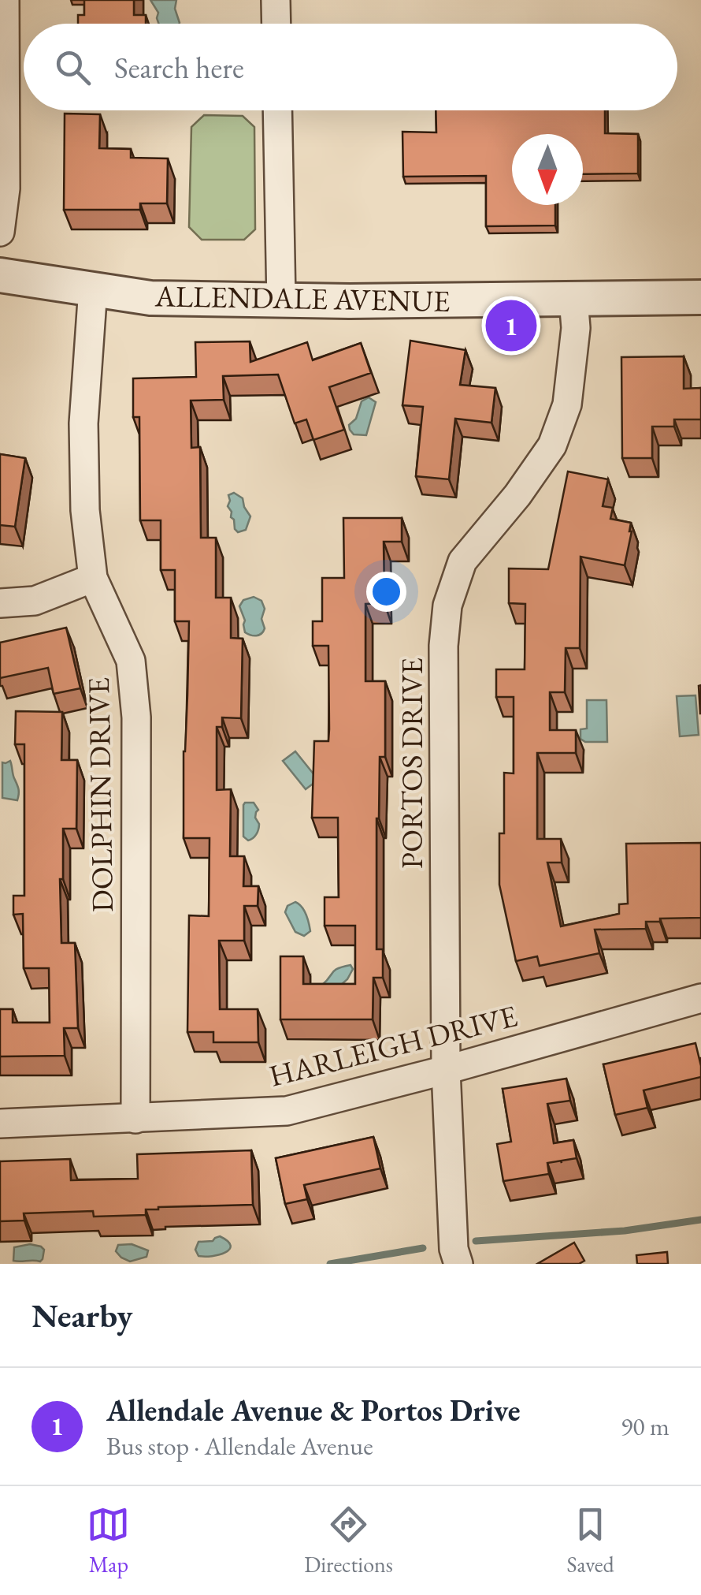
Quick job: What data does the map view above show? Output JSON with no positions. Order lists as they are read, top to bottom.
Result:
{
  "streets": {
    "street": [
      "ALLENDALE AVENUE",
      "PORTOS DRIVE",
      "DOLPHIN DRIVE",
      "HARLEIGH DRIVE"
    ]
  },
  "crossings": [
    ["ALLENDALE AVENUE", "PORTOS DRIVE"],
    ["ALLENDALE AVENUE", "DOLPHIN DRIVE"],
    ["PORTOS DRIVE", "HARLEIGH DRIVE"],
    ["DOLPHIN DRIVE", "HARLEIGH DRIVE"]
  ],
  "north": "bottom",
  "page": {
    "search": "Search here",
    "pins": "1",
    "heading": "Nearby",
    "list": [
      {
        "mark": "1",
        "name": "Allendale Avenue & Portos Drive",
        "note": "Bus stop · Allendale Avenue",
        "value": "90 m"
      }
    ],
    "nav": ["Map", "Directions", "Saved"]
  }
}
